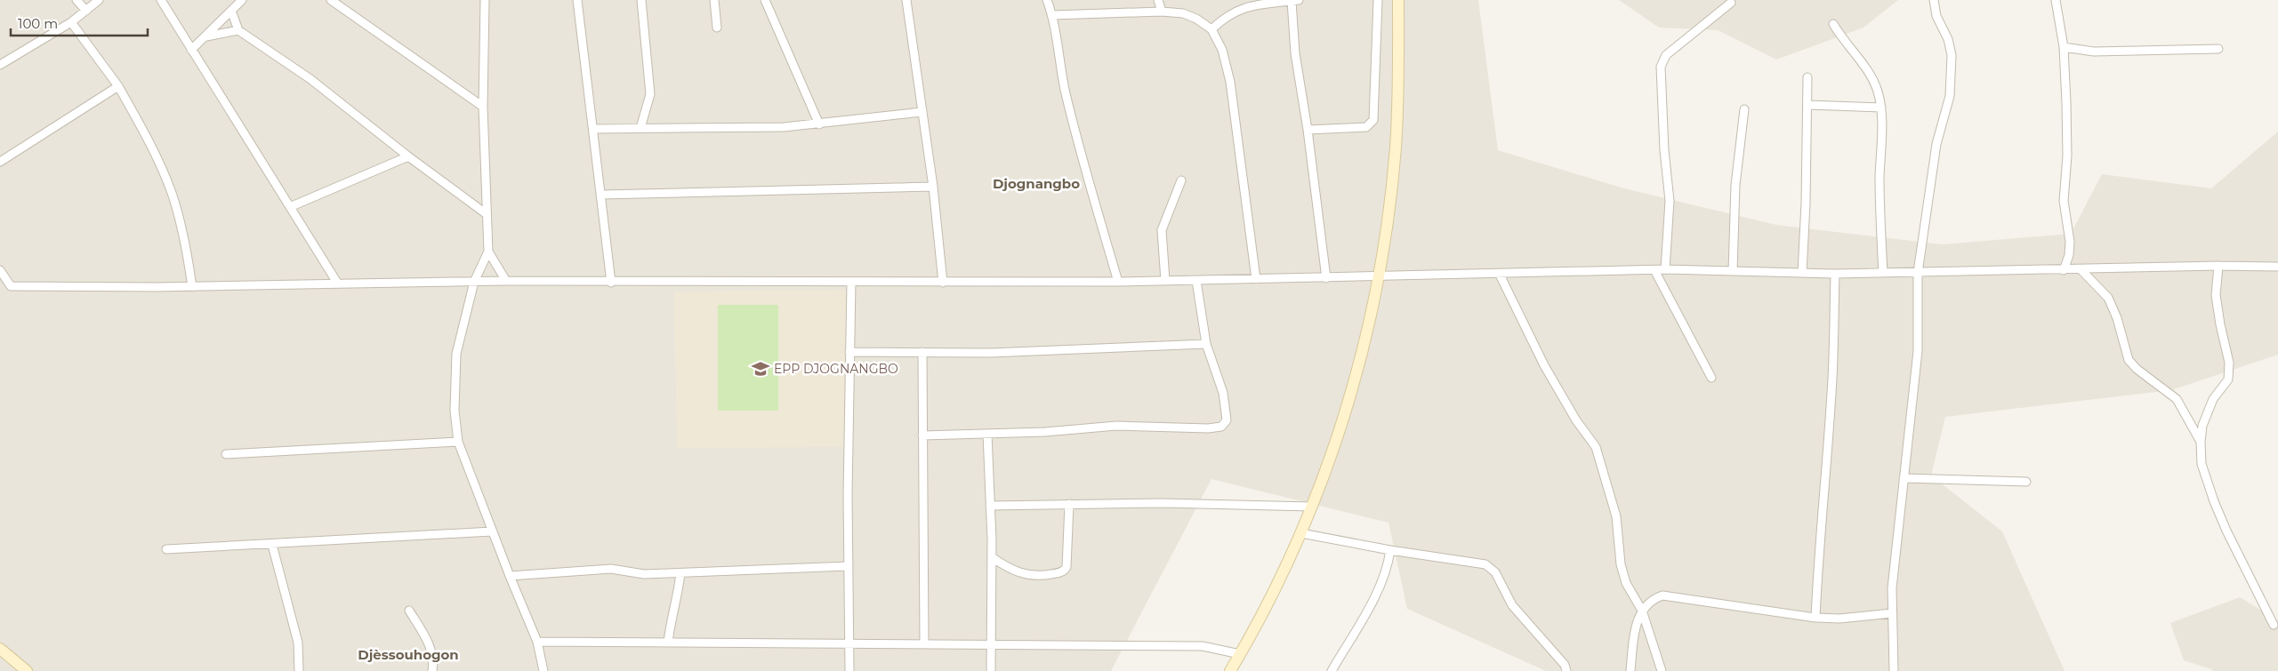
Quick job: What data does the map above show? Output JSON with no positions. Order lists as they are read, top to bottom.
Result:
{
  "districts": ["Djognangbo", "Djèssouhogon"],
  "places": {
    "school or university": ["EPP DJOGNANGBO"]
  },
  "scale_bar": "100 m"
}
